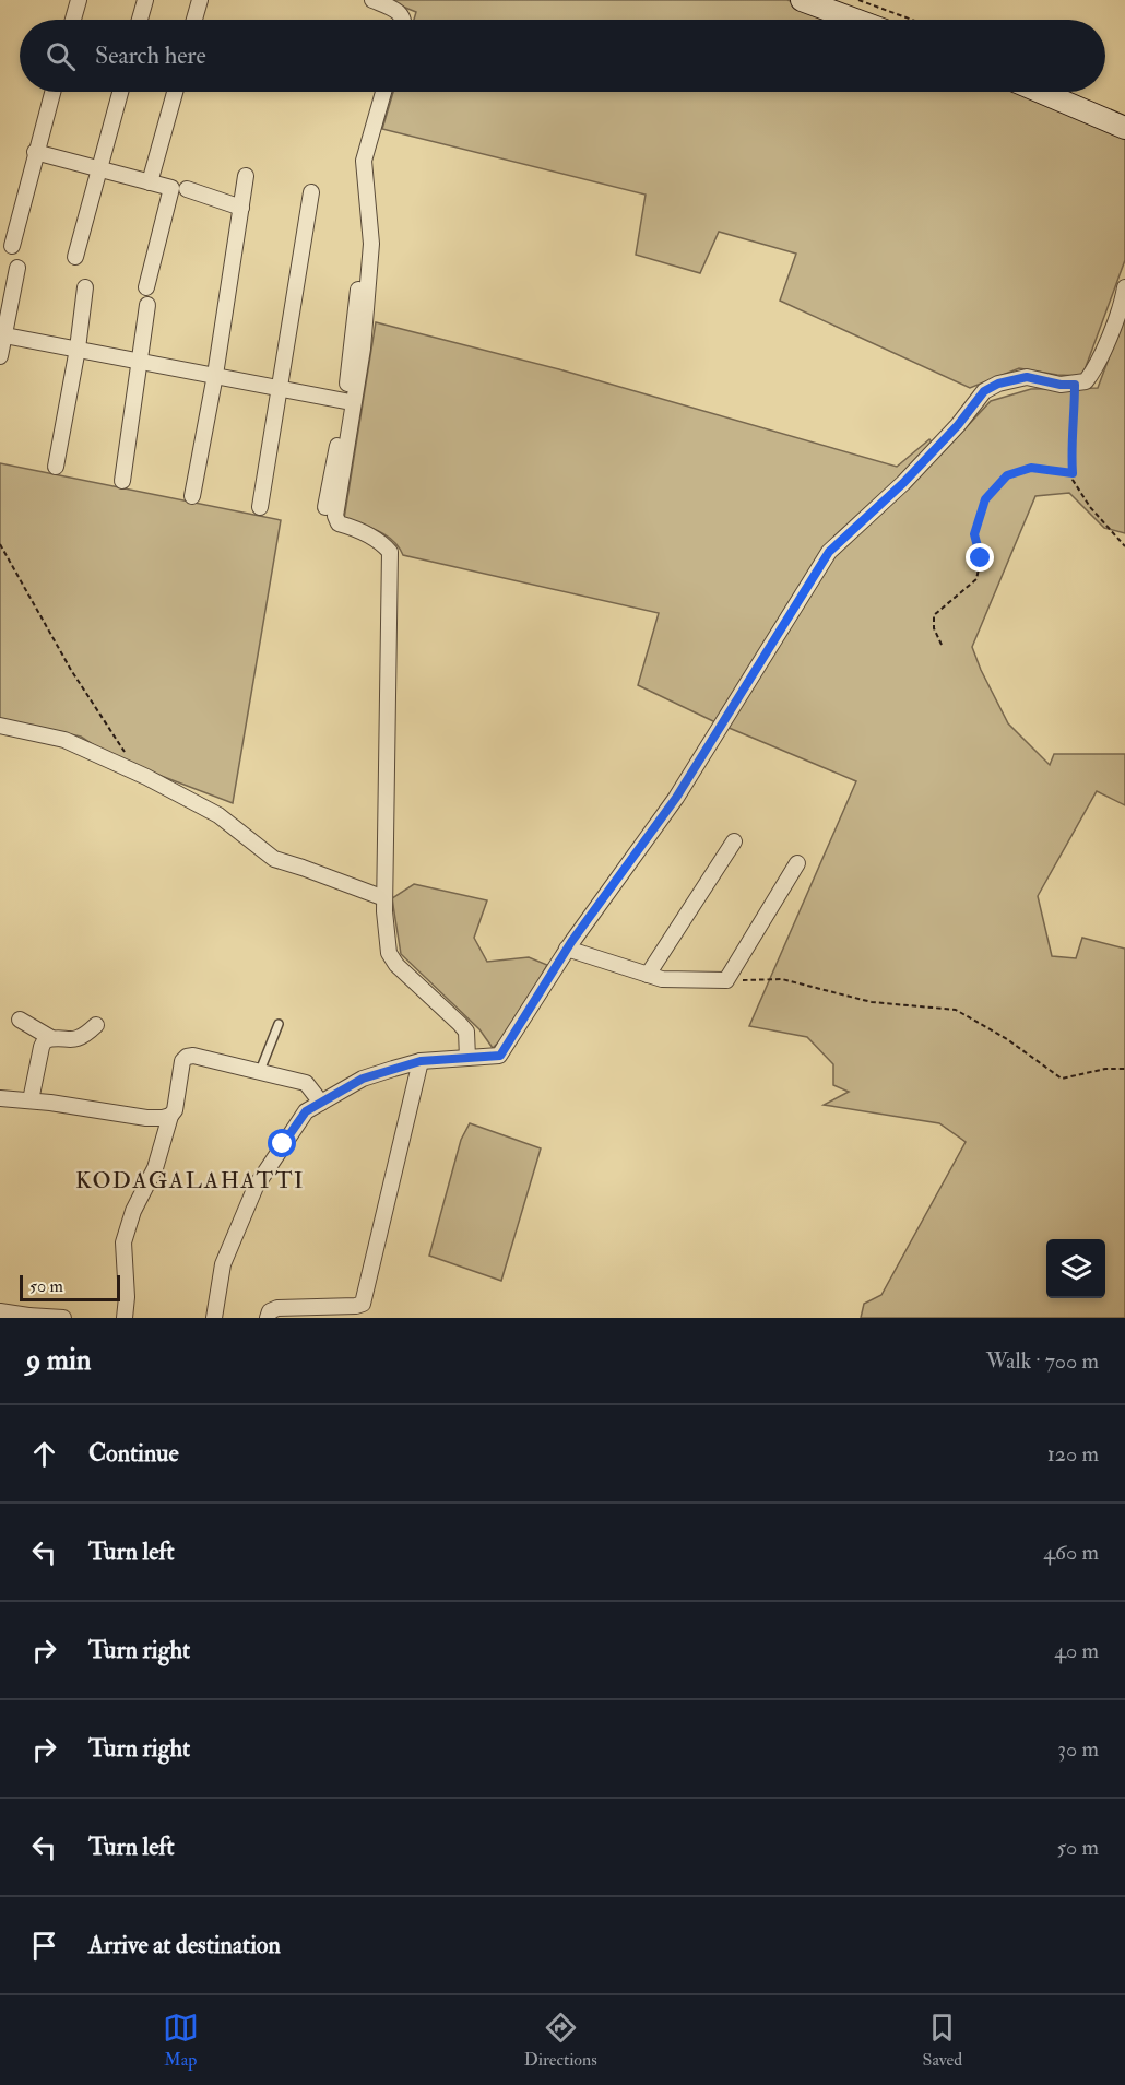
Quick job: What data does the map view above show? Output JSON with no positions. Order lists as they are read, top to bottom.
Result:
{
  "districts": ["KODAGALAHATTI"],
  "scale_bar": "50 m",
  "page": {
    "search": "Search here",
    "scale": "50 m",
    "heading": ["9 min", "Walk · 700 m"],
    "list": [
      ["Continue", "120 m"],
      ["Turn left", "460 m"],
      ["Turn right", "40 m"],
      ["Turn right", "30 m"],
      ["Turn left", "50 m"],
      "Arrive at destination"
    ],
    "nav": ["Map", "Directions", "Saved"]
  }
}
